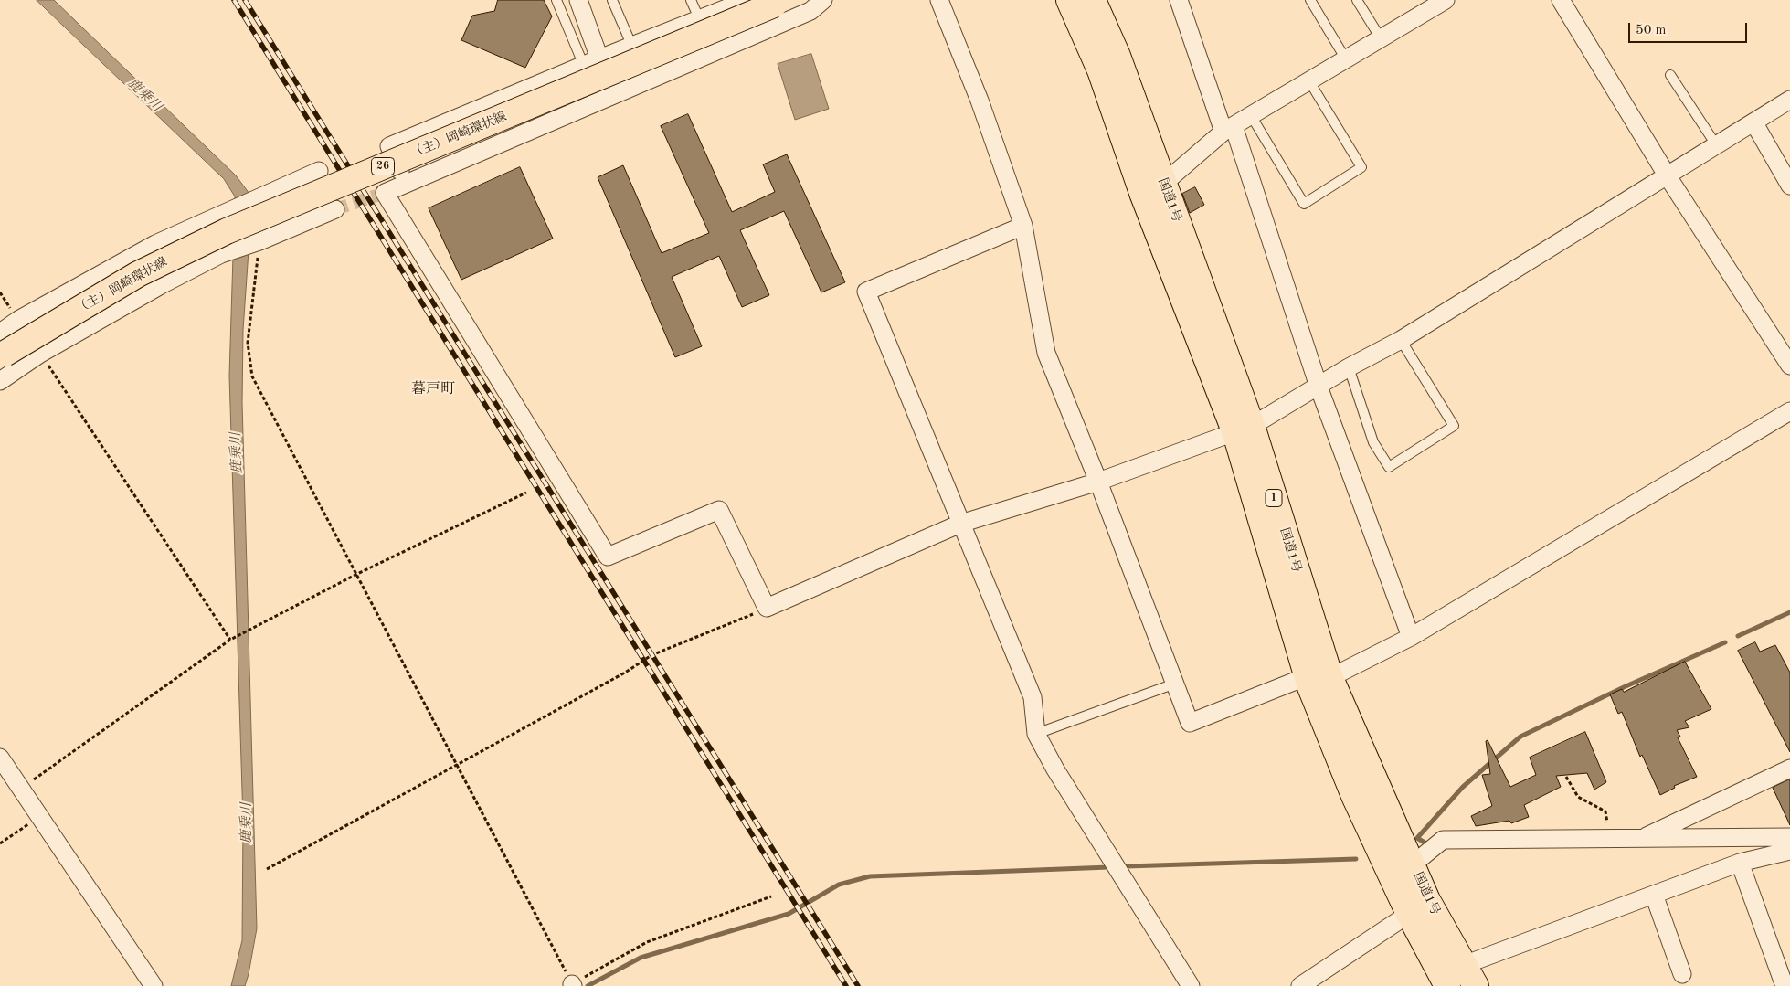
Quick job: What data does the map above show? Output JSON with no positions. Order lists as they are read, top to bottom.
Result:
{
  "streets": {
    "main road": [
      "（主）岡崎環状線",
      "26",
      "国道1号",
      "1"
    ]
  },
  "districts": ["暮戸町"],
  "water": ["鹿乗川"],
  "scale_bar": "50 m"
}
